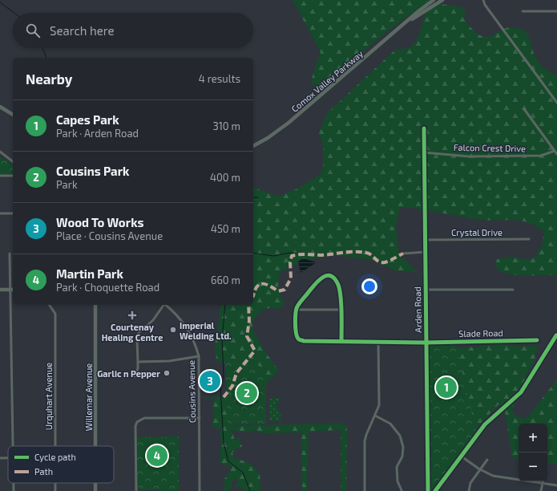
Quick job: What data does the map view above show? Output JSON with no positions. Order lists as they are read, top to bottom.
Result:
{
  "streets": {
    "street": [
      "Comox Valley Parkway",
      "Falcon Crest Drive",
      "Crystal Drive",
      "Arden Road",
      "Slade Road",
      "Cousins Avenue",
      "Urquhart Avenue",
      "Willemar Avenue"
    ]
  },
  "crossings": [
    ["Falcon Crest Drive", "Arden Road"],
    ["Crystal Drive", "Arden Road"],
    ["Arden Road", "Slade Road"]
  ],
  "places": {
    "health": ["Courtenay Healing Centre"],
    "other": ["Imperial Welding Ltd.", "Garlic n Pepper"]
  },
  "legend": ["Cycle path", "Path"],
  "page": {
    "search": "Search here",
    "heading": ["Nearby", "4 results"],
    "list": [
      {
        "mark": "1",
        "name": "Capes Park",
        "note": "Park · Arden Road",
        "value": "310 m"
      },
      {
        "mark": "2",
        "name": "Cousins Park",
        "note": "Park",
        "value": "400 m"
      },
      {
        "mark": "3",
        "name": "Wood To Works",
        "note": "Place · Cousins Avenue",
        "value": "450 m"
      },
      {
        "mark": "4",
        "name": "Martin Park",
        "note": "Park · Choquette Road",
        "value": "660 m"
      }
    ],
    "pins": [
      "3",
      "1",
      "2",
      "4"
    ],
    "map_buttons": ["+", "−"]
  }
}
